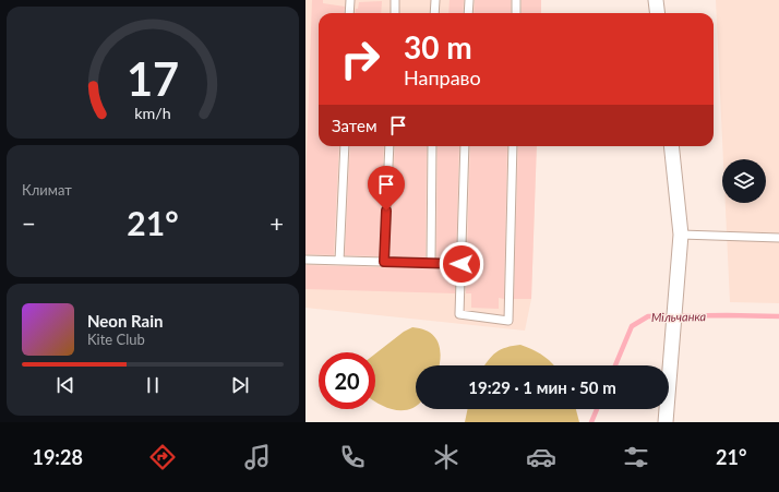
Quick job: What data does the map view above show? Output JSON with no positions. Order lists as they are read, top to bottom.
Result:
{
  "water": ["Мільчанка"],
  "page": {
    "turn": ["30 m", "Направо"],
    "then": "Затем",
    "tile": "Климат",
    "heat": ["−", "21°", "+"],
    "song": ["Neon Rain", "Kite Club"],
    "limit": "20",
    "trip": "19:29 · 1 мин · 50 m",
    "tabs": ["19:28", "21°"],
    "gauge": ["17", "km/h"]
  }
}
